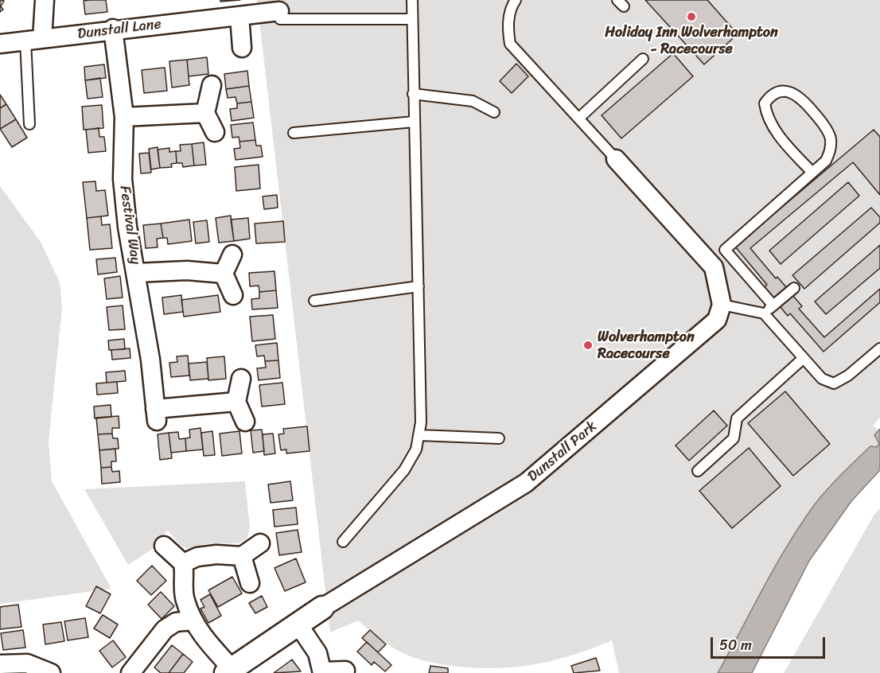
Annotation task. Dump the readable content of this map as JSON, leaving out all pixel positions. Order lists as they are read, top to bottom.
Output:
{
  "streets": {
    "street": ["Dunstall Lane", "Festival Way", "Dunstall Park"]
  },
  "crossings": [
    ["Dunstall Lane", "Festival Way"]
  ],
  "places": ["Holiday Inn Wolverhampton - Racecourse", "Wolverhampton Racecourse"],
  "scale_bar": "50 m"
}
